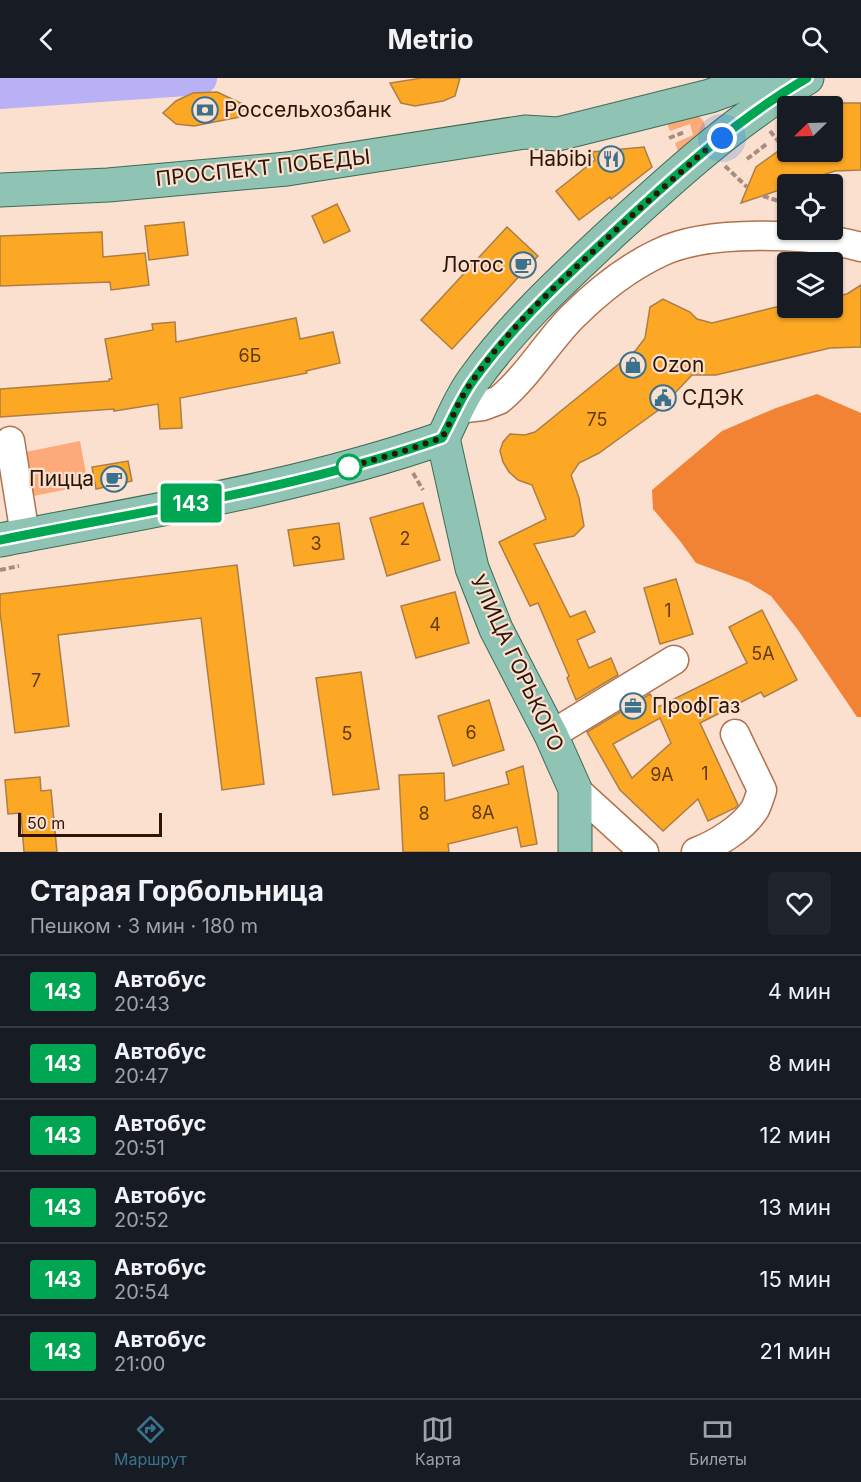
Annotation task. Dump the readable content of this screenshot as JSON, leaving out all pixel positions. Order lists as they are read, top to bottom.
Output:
{
  "streets": {
    "main road": ["ПРОСПЕКТ ПОБЕДЫ", "УЛИЦА ГОРЬКОГО"]
  },
  "places": {
    "bank": ["Россельхозбанк"],
    "restaurant": ["Habibi"],
    "cafe": ["Лотос", "Пицца"],
    "shop": ["Ozon"],
    "public building": ["СДЭК"],
    "office": ["ПрофГаз"]
  },
  "lines": ["bus line 143"],
  "house_numbers": [
    "6Б",
    "75",
    "2",
    "3",
    "1",
    "4",
    "5А",
    "7",
    "6",
    "5",
    "1",
    "9А",
    "8А",
    "8"
  ],
  "scale_bar": "50 m",
  "north": "bottom left",
  "page": {
    "header": "Metrio",
    "on_map": "143",
    "scale": "50 m",
    "heading": ["Старая Горбольница", "Пешком · 3 мин · 180 m"],
    "list": [
      {
        "mark": "143",
        "name": "Автобус",
        "note": "20:43",
        "value": "4 мин"
      },
      {
        "mark": "143",
        "name": "Автобус",
        "note": "20:47",
        "value": "8 мин"
      },
      {
        "mark": "143",
        "name": "Автобус",
        "note": "20:51",
        "value": "12 мин"
      },
      {
        "mark": "143",
        "name": "Автобус",
        "note": "20:52",
        "value": "13 мин"
      },
      {
        "mark": "143",
        "name": "Автобус",
        "note": "20:54",
        "value": "15 мин"
      },
      {
        "mark": "143",
        "name": "Автобус",
        "note": "21:00",
        "value": "21 мин"
      }
    ],
    "tabs": ["Маршрут", "Карта", "Билеты"]
  }
}
